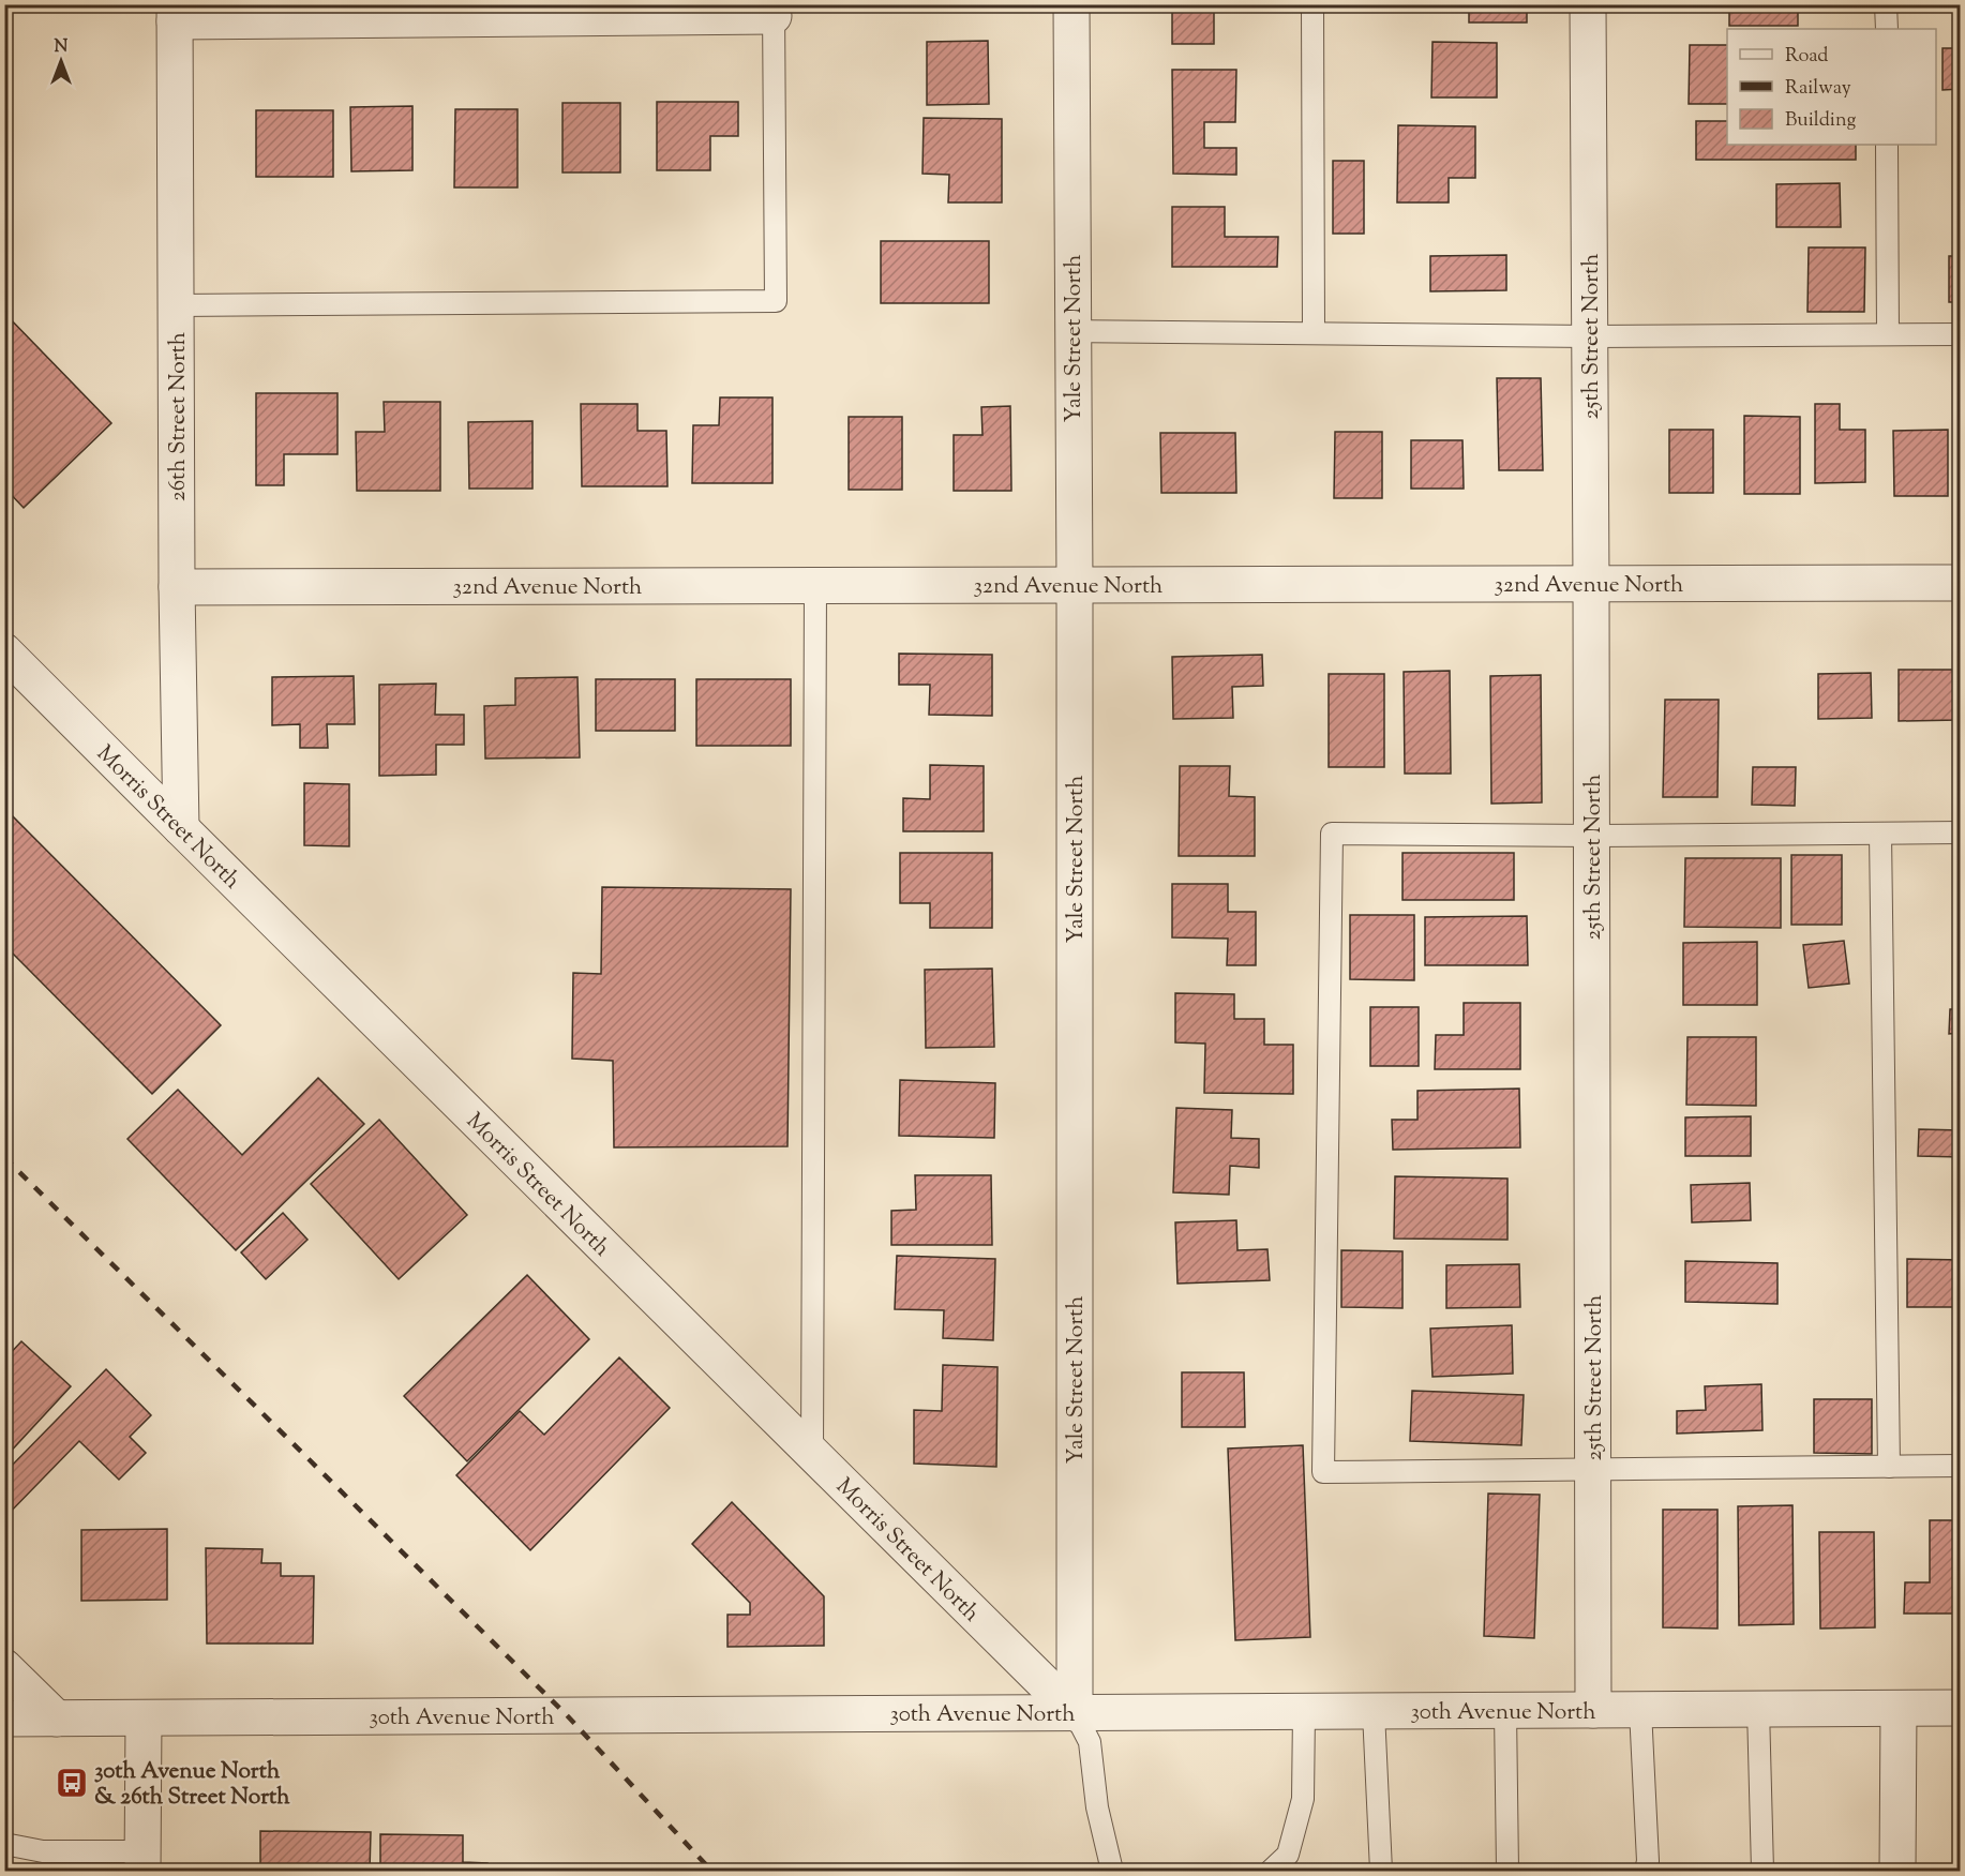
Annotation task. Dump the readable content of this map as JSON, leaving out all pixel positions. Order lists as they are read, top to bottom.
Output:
{
  "streets": {
    "street": [
      "25th Street North",
      "Yale Street North",
      "26th Street North",
      "32nd Avenue North",
      "Morris Street North",
      "30th Avenue North"
    ]
  },
  "crossings": [
    ["25th Street North", "32nd Avenue North"],
    ["25th Street North", "30th Avenue North"],
    ["Yale Street North", "32nd Avenue North"],
    ["Yale Street North", "Morris Street North"],
    ["Yale Street North", "30th Avenue North"],
    ["26th Street North", "32nd Avenue North"],
    ["26th Street North", "Morris Street North"],
    ["Morris Street North", "30th Avenue North"]
  ],
  "places": {
    "bus stop": ["30th Avenue North & 26th Street North"]
  },
  "legend": ["Road", "Railway", "Building"],
  "north": "top"
}
